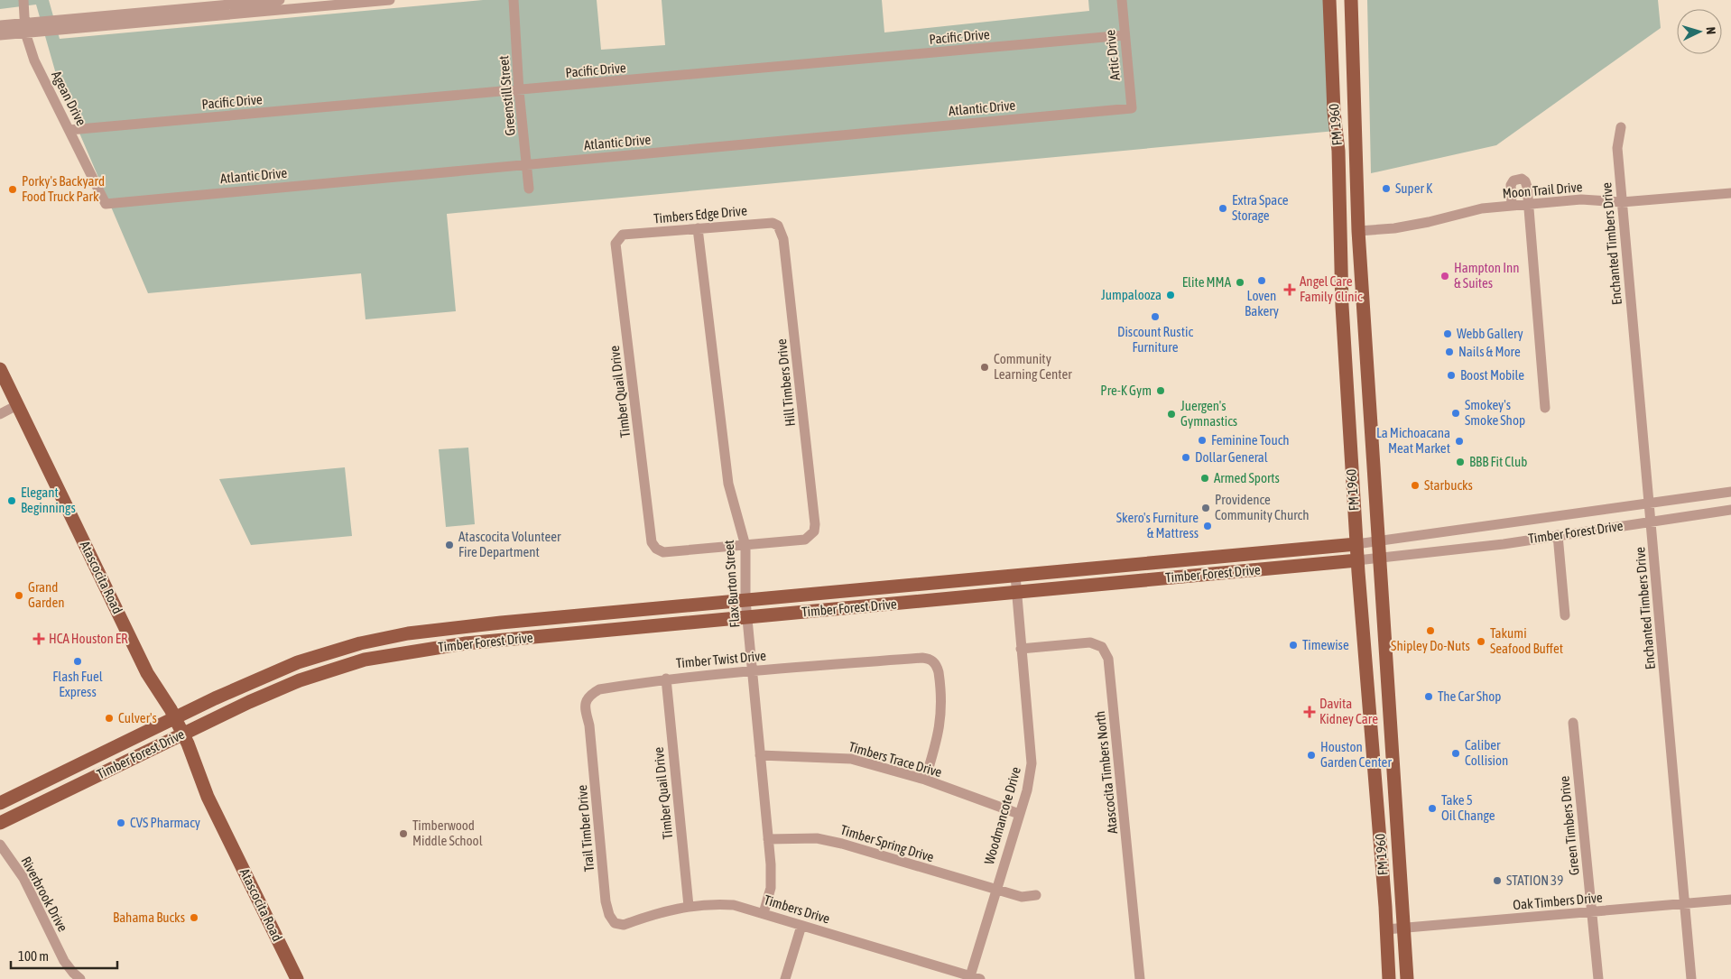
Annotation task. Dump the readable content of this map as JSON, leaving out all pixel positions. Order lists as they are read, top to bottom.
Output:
{
  "streets": {
    "main road": ["FM 1960", "Timber Forest Drive", "Atascocita Road"],
    "street": [
      "Pacific Drive",
      "Artic Drive",
      "Greenstill Street",
      "Agean Drive",
      "Atlantic Drive",
      "Moon Trail Drive",
      "Timbers Edge Drive",
      "Enchanted Timbers Drive",
      "Hill Timbers Drive",
      "Timber Quail Drive",
      "Flax Burton Street",
      "Timber Twist Drive",
      "Timbers Trace Drive",
      "Atascocita Timbers North",
      "Woodmancote Drive",
      "Green Timbers Drive",
      "Trail Timber Drive",
      "Timber Spring Drive",
      "Riverbrook Drive",
      "Oak Timbers Drive",
      "Timbers Drive"
    ]
  },
  "crossings": [
    ["Pacific Drive", "Artic Drive"],
    ["Pacific Drive", "Greenstill Street"],
    ["Pacific Drive", "Agean Drive"],
    ["Artic Drive", "Atlantic Drive"],
    ["Greenstill Street", "Atlantic Drive"],
    ["Agean Drive", "Atlantic Drive"],
    ["FM 1960", "Moon Trail Drive"],
    ["FM 1960", "Timber Forest Drive"],
    ["FM 1960", "Oak Timbers Drive"],
    ["Moon Trail Drive", "Enchanted Timbers Drive"],
    ["Timbers Edge Drive", "Hill Timbers Drive"],
    ["Timbers Edge Drive", "Timber Quail Drive"],
    ["Timbers Edge Drive", "Flax Burton Street"],
    ["Enchanted Timbers Drive", "Timber Forest Drive"],
    ["Enchanted Timbers Drive", "Oak Timbers Drive"],
    ["Hill Timbers Drive", "Timber Quail Drive"],
    ["Hill Timbers Drive", "Flax Burton Street"],
    ["Timber Quail Drive", "Flax Burton Street"],
    ["Timber Quail Drive", "Timber Twist Drive"],
    ["Timber Quail Drive", "Timbers Drive"],
    ["Timber Forest Drive", "Atascocita Road"],
    ["Timber Forest Drive", "Flax Burton Street"],
    ["Timber Forest Drive", "Woodmancote Drive"],
    ["Flax Burton Street", "Timber Twist Drive"],
    ["Flax Burton Street", "Timbers Trace Drive"],
    ["Flax Burton Street", "Timber Spring Drive"],
    ["Flax Burton Street", "Timbers Drive"],
    ["Timber Twist Drive", "Timbers Trace Drive"],
    ["Timber Twist Drive", "Trail Timber Drive"],
    ["Timbers Trace Drive", "Woodmancote Drive"],
    ["Atascocita Timbers North", "Woodmancote Drive"],
    ["Woodmancote Drive", "Timber Spring Drive"],
    ["Woodmancote Drive", "Timbers Drive"],
    ["Green Timbers Drive", "Oak Timbers Drive"],
    ["Trail Timber Drive", "Timbers Drive"]
  ],
  "places": {
    "other": [
      "Super K",
      "Porky's Backyard Food Truck Park",
      "Extra Space Storage",
      "Hampton Inn & Suites",
      "Loven Bakery",
      "Elite MMA",
      "Jumpalooza",
      "Discount Rustic Furniture",
      "Webb Gallery",
      "Nails & More",
      "Community Learning Center",
      "Boost Mobile",
      "Pre-K Gym",
      "Smokey's Smoke Shop",
      "Juergen's Gymnastics",
      "Feminine Touch",
      "La Michoacana Meat Market",
      "Dollar General",
      "BBB Fit Club",
      "Armed Sports",
      "Starbucks",
      "Elegant Beginnings",
      "Providence Community Church",
      "Skero's Furniture & Mattress",
      "Atascocita Volunteer Fire Department",
      "Grand Garden",
      "Shipley Do-Nuts",
      "Takumi Seafood Buffet",
      "Timewise",
      "Flash Fuel Express",
      "The Car Shop",
      "Culver's",
      "Caliber Collision",
      "Houston Garden Center",
      "Take 5 Oil Change",
      "CVS Pharmacy",
      "Timberwood Middle School",
      "STATION 39",
      "Bahama Bucks"
    ],
    "health": ["Angel Care Family Clinic", "HCA Houston ER", "Davita Kidney Care"]
  },
  "scale_bar": "100 m",
  "north": "right"
}
